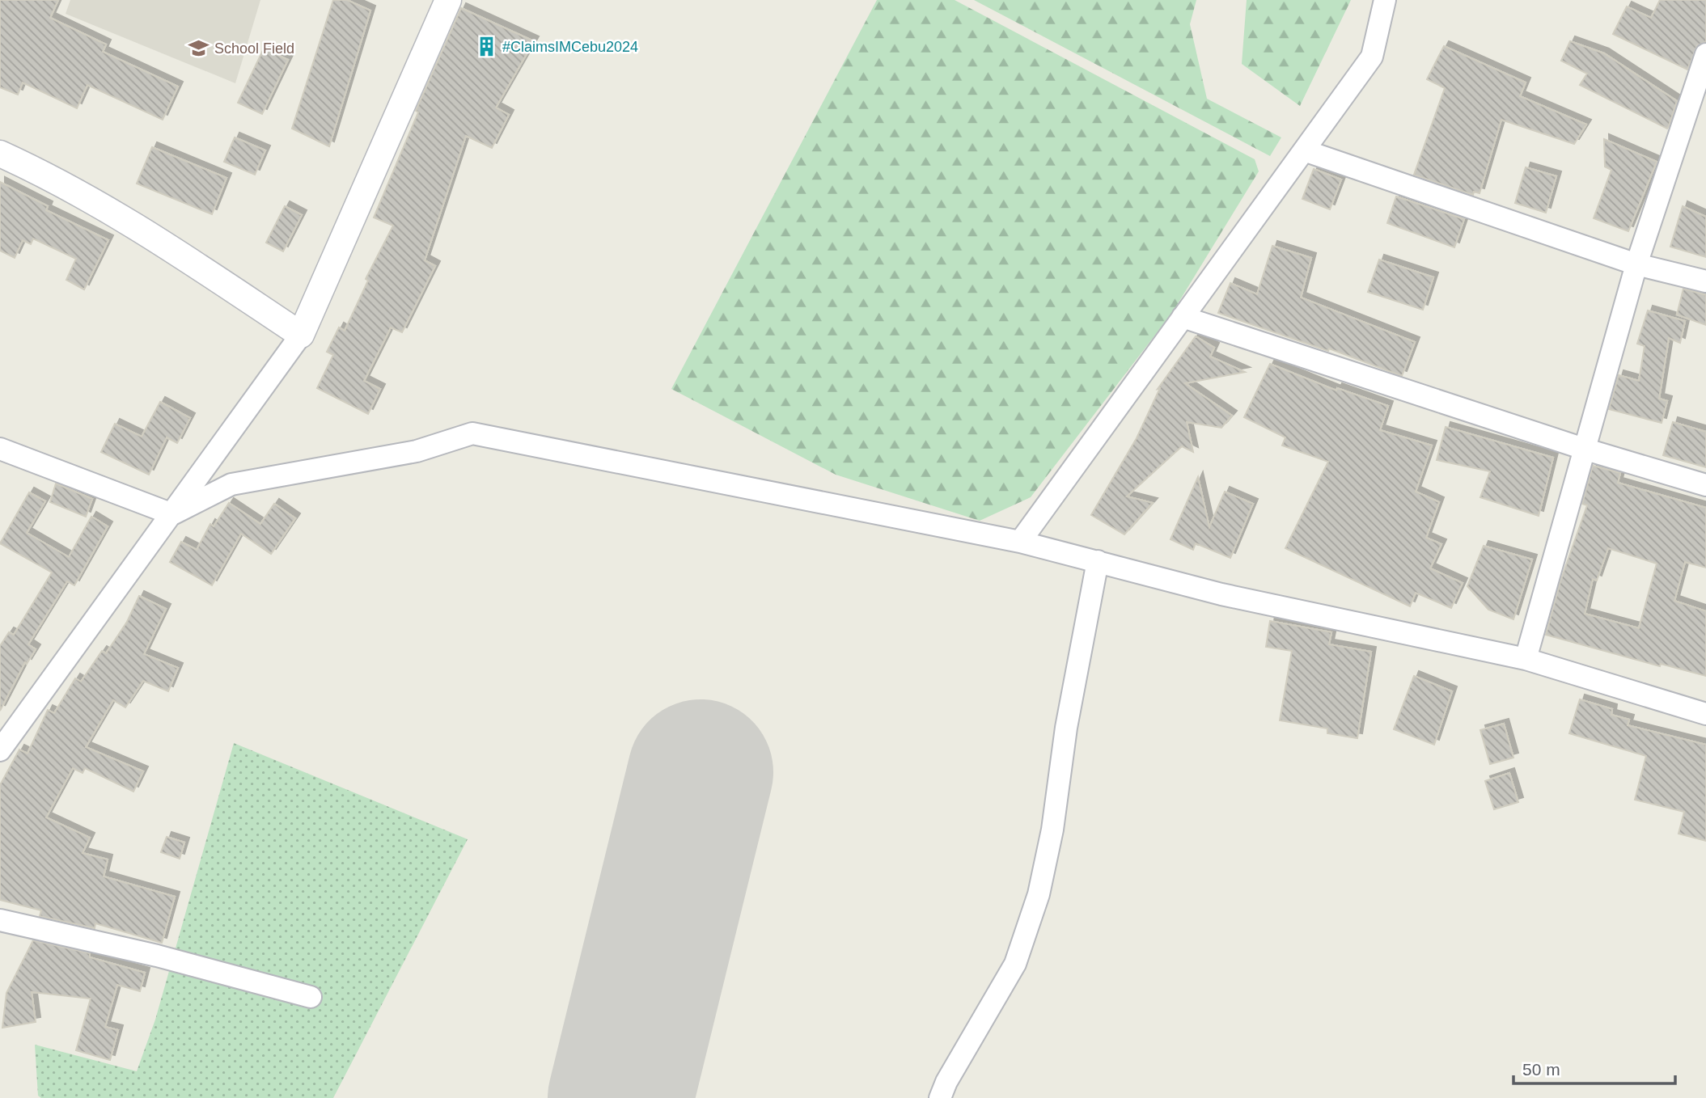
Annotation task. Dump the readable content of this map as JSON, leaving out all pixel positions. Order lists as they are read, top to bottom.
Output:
{
  "places": {
    "building": ["#ClaimsIMCebu2024"],
    "school or university": ["School Field"]
  },
  "scale_bar": "50 m"
}
